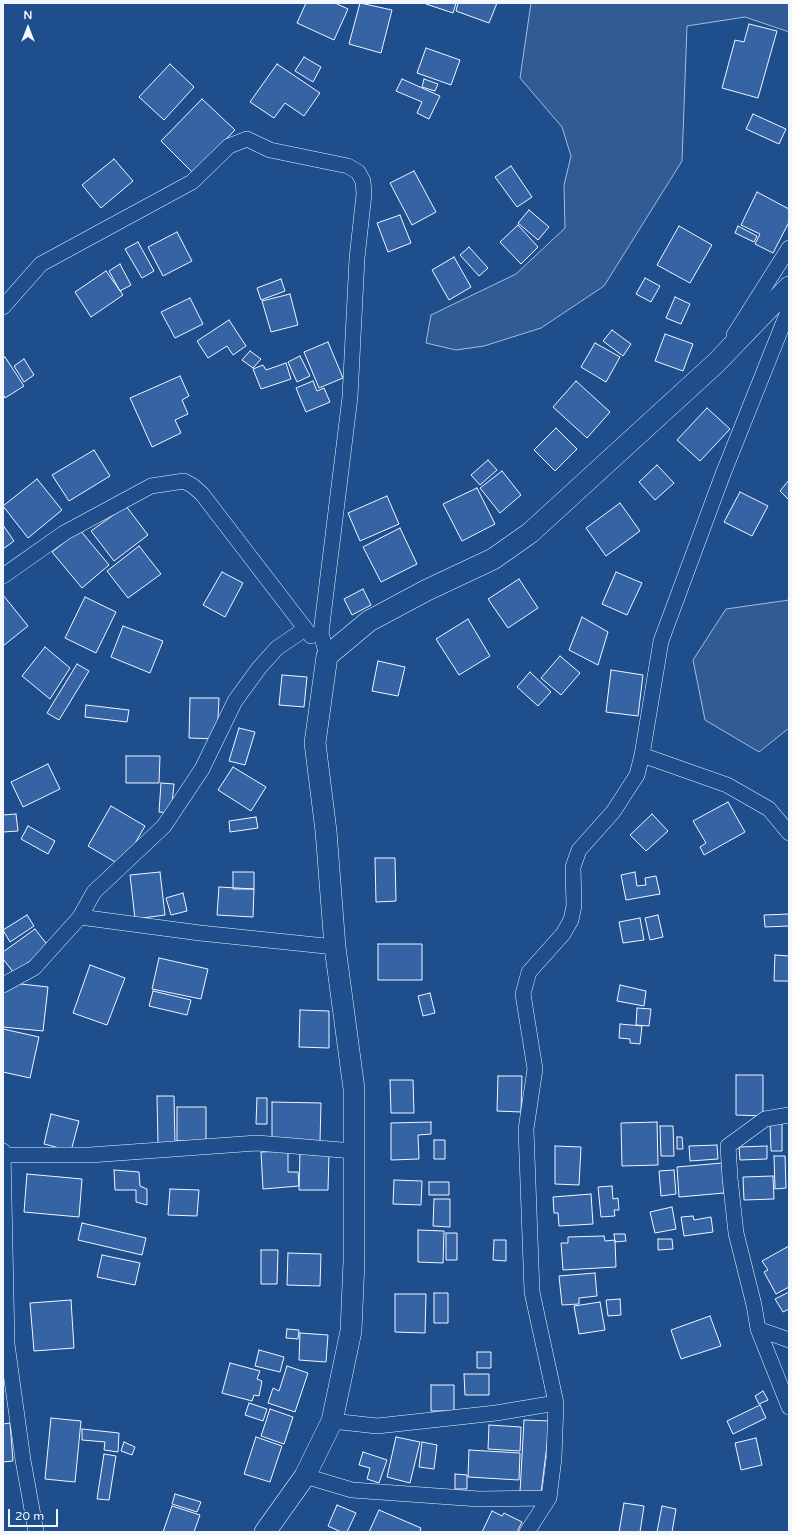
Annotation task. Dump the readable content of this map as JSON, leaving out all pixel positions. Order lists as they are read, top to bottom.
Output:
{
  "scale_bar": "20 m",
  "north": "top"
}
